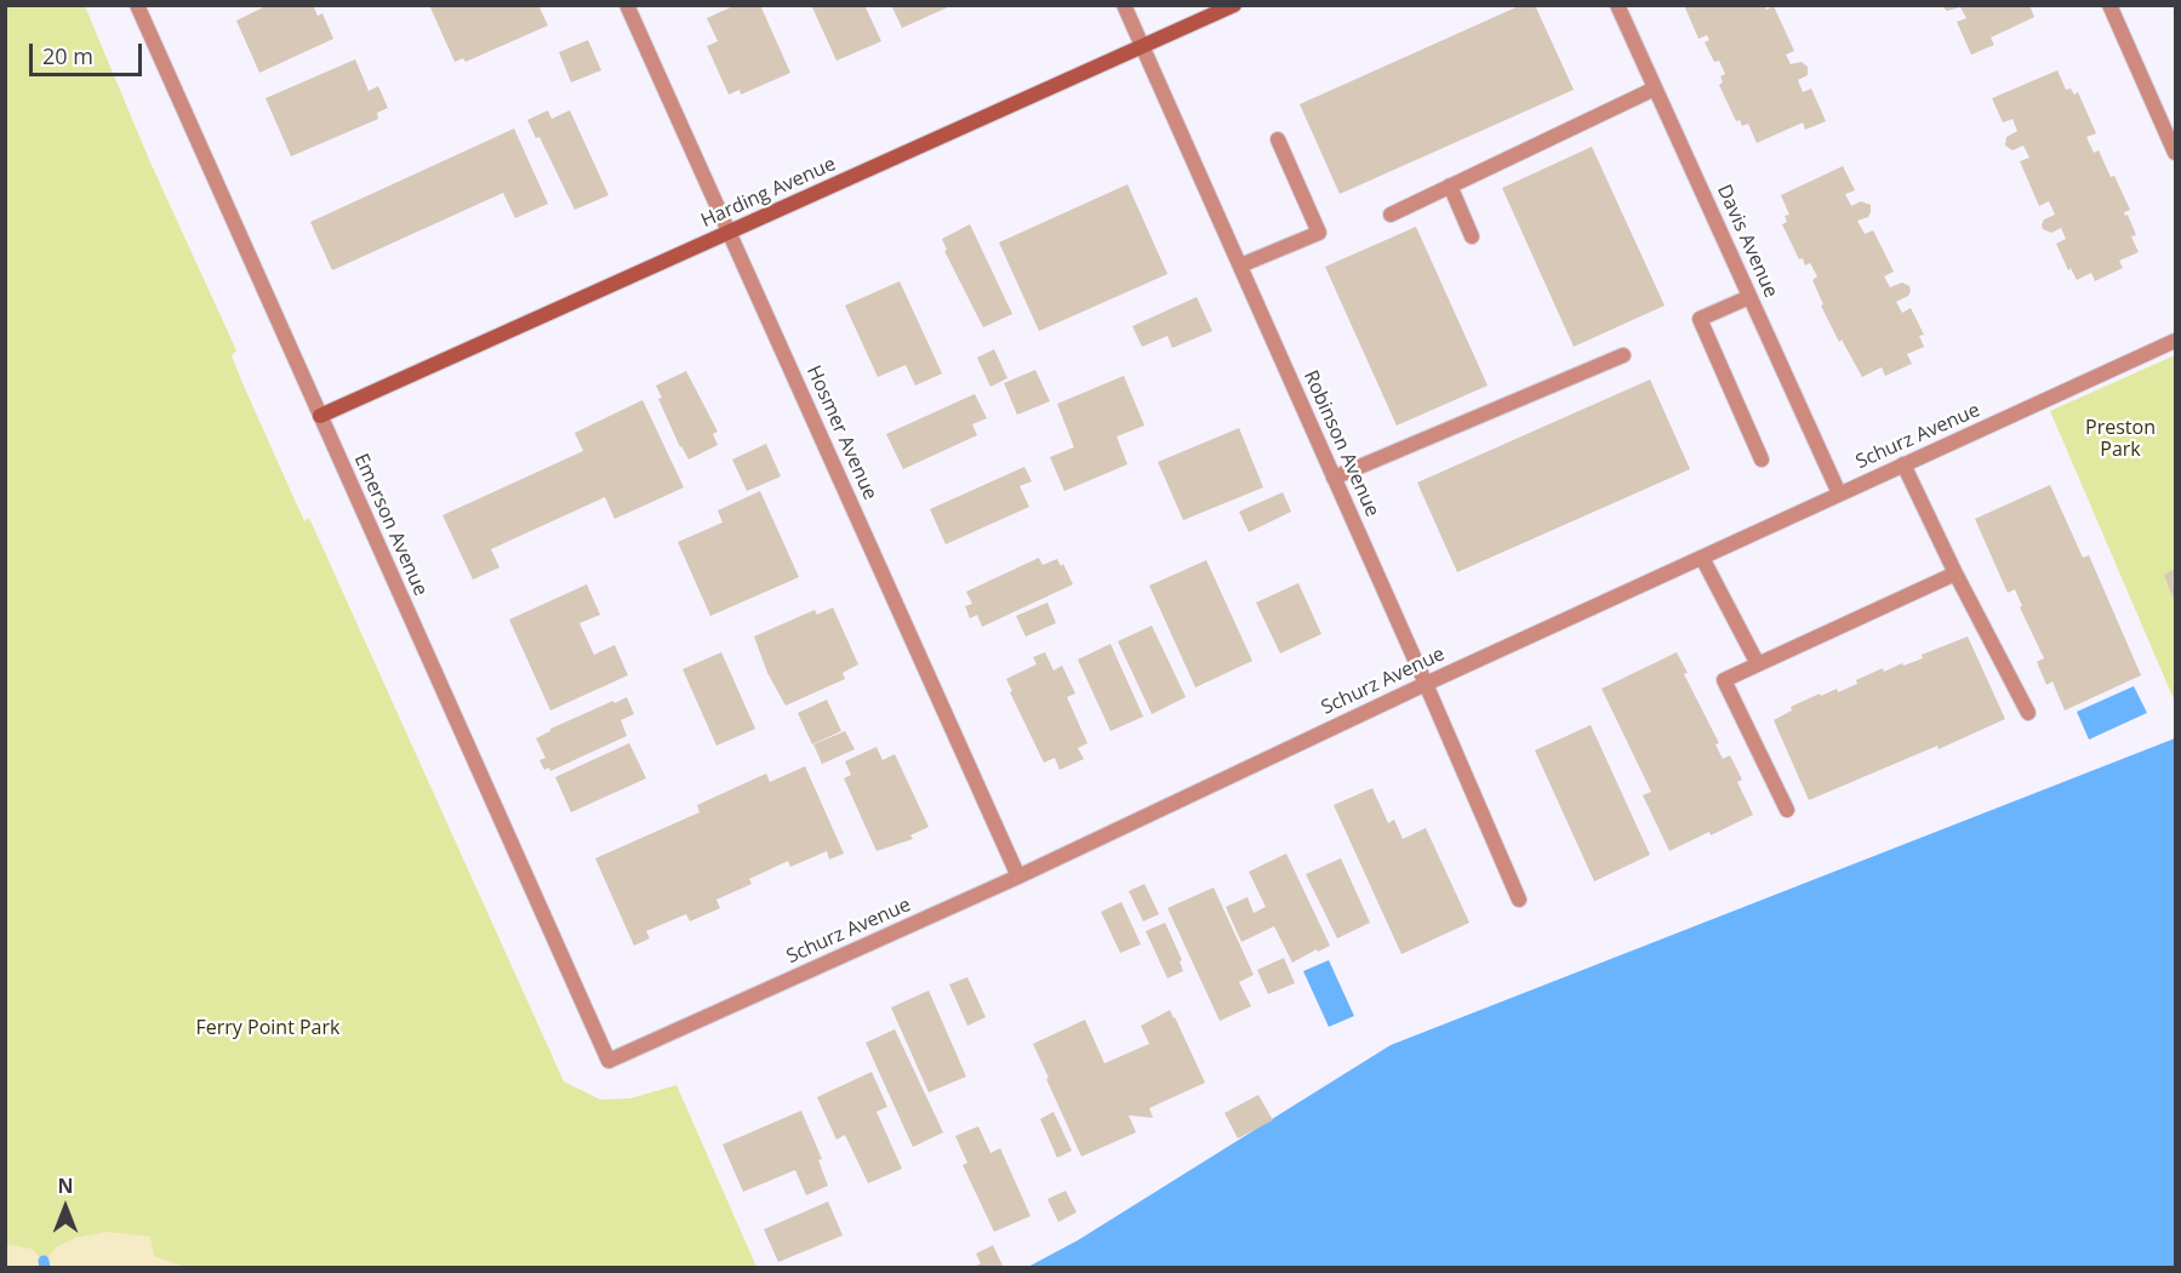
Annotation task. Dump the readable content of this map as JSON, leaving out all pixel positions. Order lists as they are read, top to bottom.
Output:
{
  "streets": {
    "street": [
      "Harding Avenue",
      "Davis Avenue",
      "Hosmer Avenue",
      "Schurz Avenue",
      "Robinson Avenue",
      "Emerson Avenue"
    ]
  },
  "crossings": [
    ["Harding Avenue", "Hosmer Avenue"],
    ["Harding Avenue", "Robinson Avenue"],
    ["Harding Avenue", "Emerson Avenue"],
    ["Davis Avenue", "Schurz Avenue"],
    ["Hosmer Avenue", "Schurz Avenue"],
    ["Schurz Avenue", "Robinson Avenue"],
    ["Schurz Avenue", "Emerson Avenue"]
  ],
  "parks": ["Preston Park", "Ferry Point Park"],
  "scale_bar": "20 m",
  "north": "top"
}
